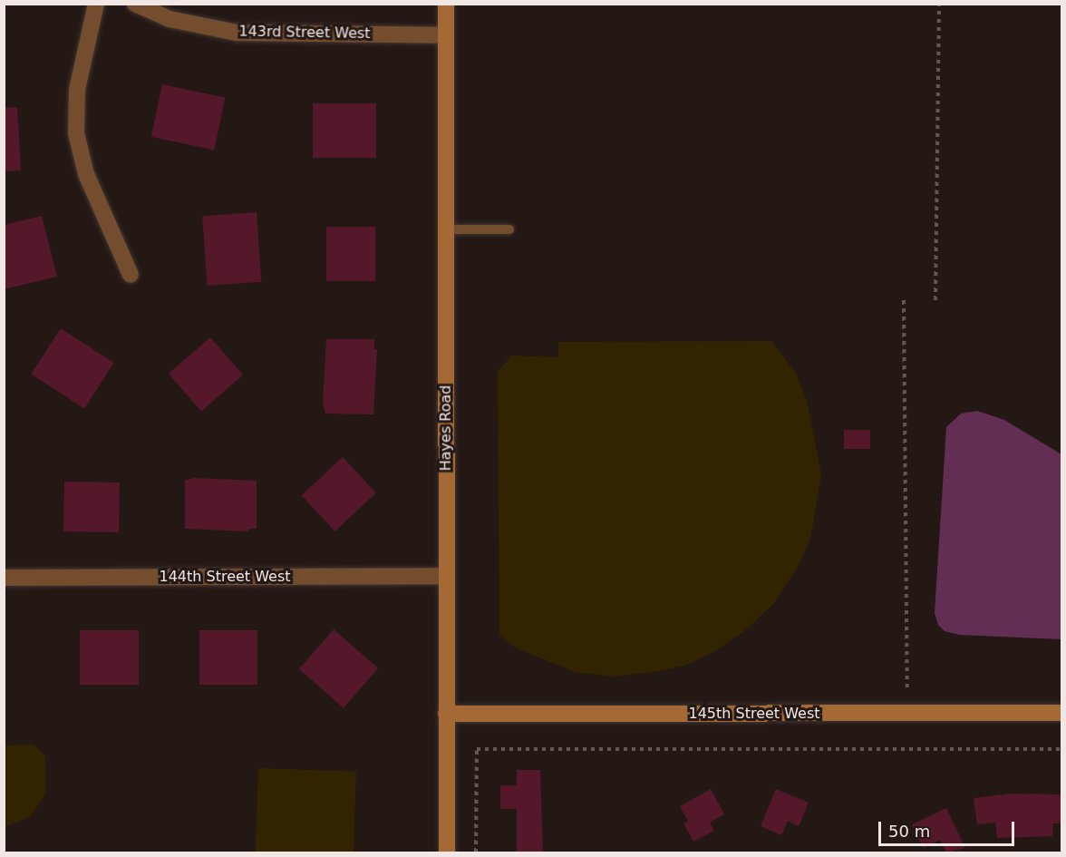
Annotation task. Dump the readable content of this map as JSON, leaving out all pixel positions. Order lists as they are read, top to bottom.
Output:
{
  "streets": {
    "street": [
      "143rd Street West",
      "Hayes Road",
      "144th Street West",
      "145th Street West"
    ]
  },
  "crossings": [
    ["143rd Street West", "Hayes Road"],
    ["Hayes Road", "144th Street West"],
    ["Hayes Road", "145th Street West"]
  ],
  "scale_bar": "50 m"
}
